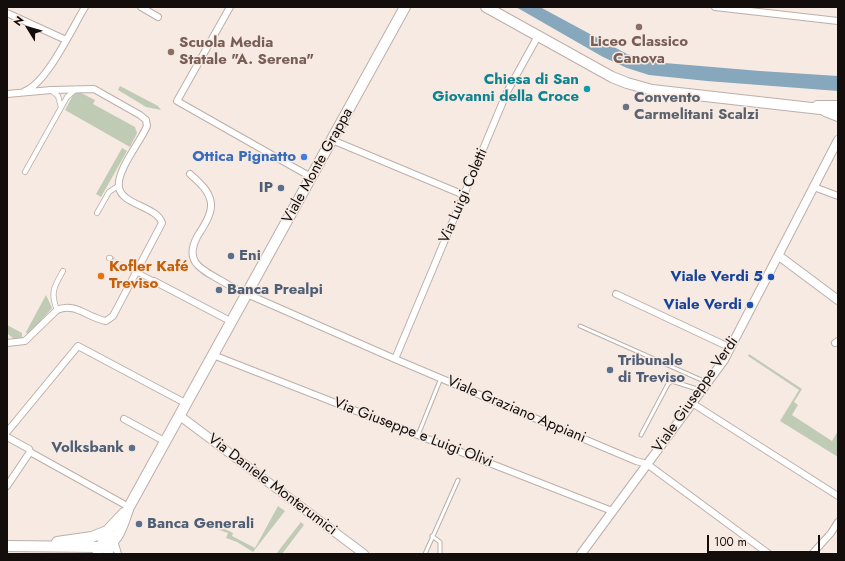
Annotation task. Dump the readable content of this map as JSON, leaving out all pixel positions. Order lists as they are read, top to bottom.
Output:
{
  "streets": {
    "main road": ["Viale Monte Grappa"],
    "street": [
      "Via Luigi Coletti",
      "Viale Giuseppe Verdi",
      "Viale Graziano Appiani",
      "Via Giuseppe e Luigi Olivi",
      "Via Daniele Monterumici"
    ]
  },
  "crossings": [
    ["Viale Monte Grappa", "Viale Graziano Appiani"],
    ["Viale Monte Grappa", "Via Giuseppe e Luigi Olivi"],
    ["Viale Monte Grappa", "Via Daniele Monterumici"],
    ["Via Luigi Coletti", "Viale Graziano Appiani"],
    ["Viale Giuseppe Verdi", "Viale Graziano Appiani"],
    ["Viale Giuseppe Verdi", "Via Giuseppe e Luigi Olivi"]
  ],
  "places": [
    "Liceo Classico Canova",
    "Scuola Media Statale \"A. Serena\"",
    "Chiesa di San Giovanni della Croce",
    "Convento Carmelitani Scalzi",
    "Ottica Pignatto",
    "IP",
    "Eni",
    "Kofler Kafé Treviso",
    "Viale Verdi 5",
    "Banca Prealpi",
    "Viale Verdi",
    "Tribunale di Treviso",
    "Volksbank",
    "Banca Generali"
  ],
  "scale_bar": "100 m",
  "north": "top left"
}
